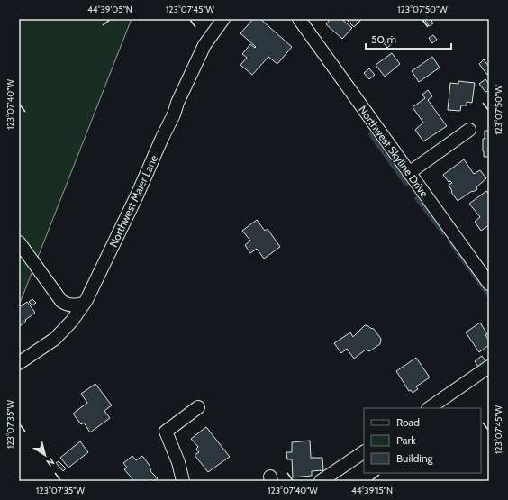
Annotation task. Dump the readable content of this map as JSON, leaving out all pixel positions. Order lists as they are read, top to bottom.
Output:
{
  "streets": {
    "street": ["Northwest Skyline Drive", "Northwest Maier Lane"]
  },
  "legend": ["Road", "Park", "Building"],
  "scale_bar": "50 m",
  "north": "bottom right",
  "coordinates": [
    "44°39'05\"N",
    "123°07'45\"W",
    "123°07'50\"W",
    "123°07'40\"W",
    "123°07'35\"W",
    "44°39'15\"N"
  ]
}
